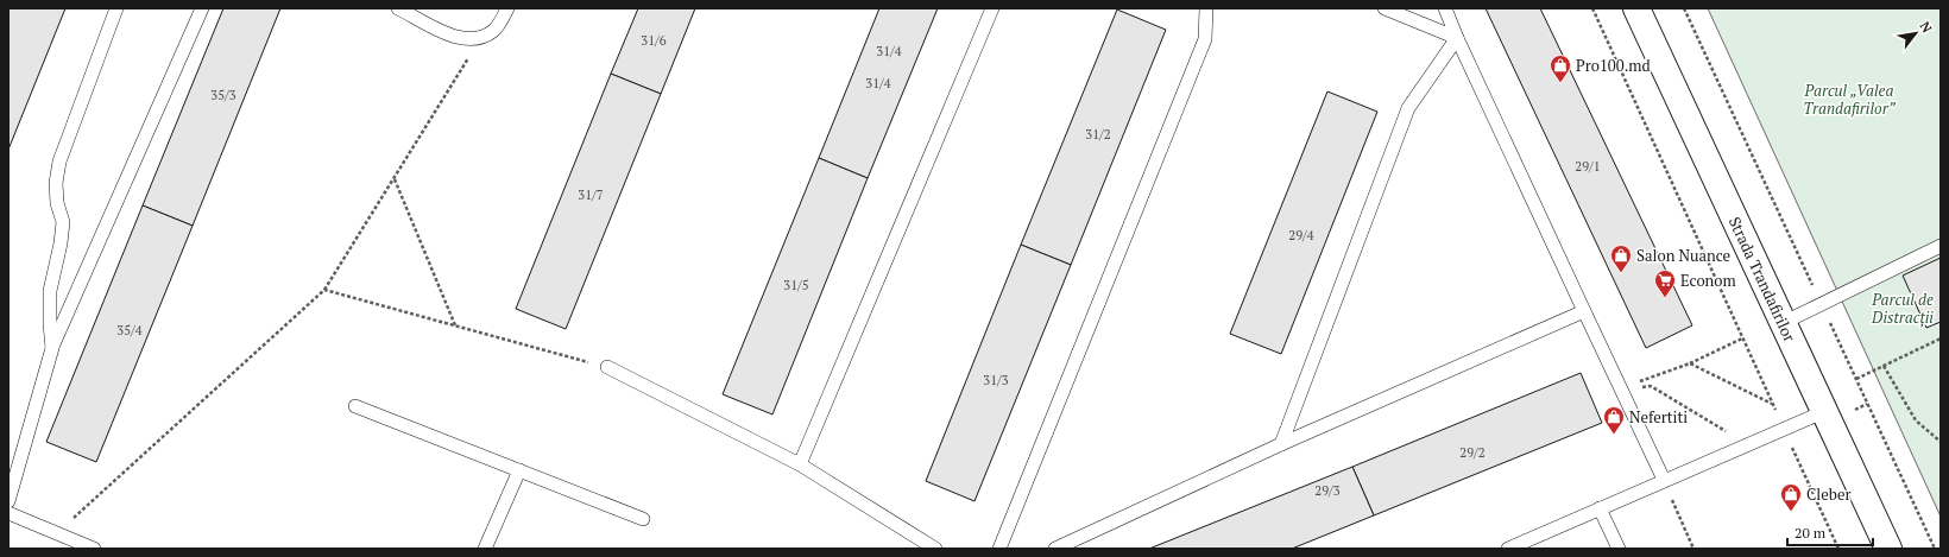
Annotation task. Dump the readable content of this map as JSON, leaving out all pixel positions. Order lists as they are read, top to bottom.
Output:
{
  "streets": {
    "main road": ["Strada Trandafirilor"]
  },
  "parks": ["Parcul „Valea Trandafirilor”", "Parcul de Distracții"],
  "places": {
    "shop": [
      "Pro100.md",
      "Salon Nuance",
      "Nefertiti",
      "Cleber"
    ],
    "supermarket": ["Econom"]
  },
  "house_numbers": [
    "31/6",
    "31/4",
    "31/4",
    "35/3",
    "31/2",
    "29/1",
    "31/7",
    "29/4",
    "31/5",
    "35/4",
    "31/3",
    "29/2",
    "29/3"
  ],
  "scale_bar": "20 m",
  "north": "top right"
}
